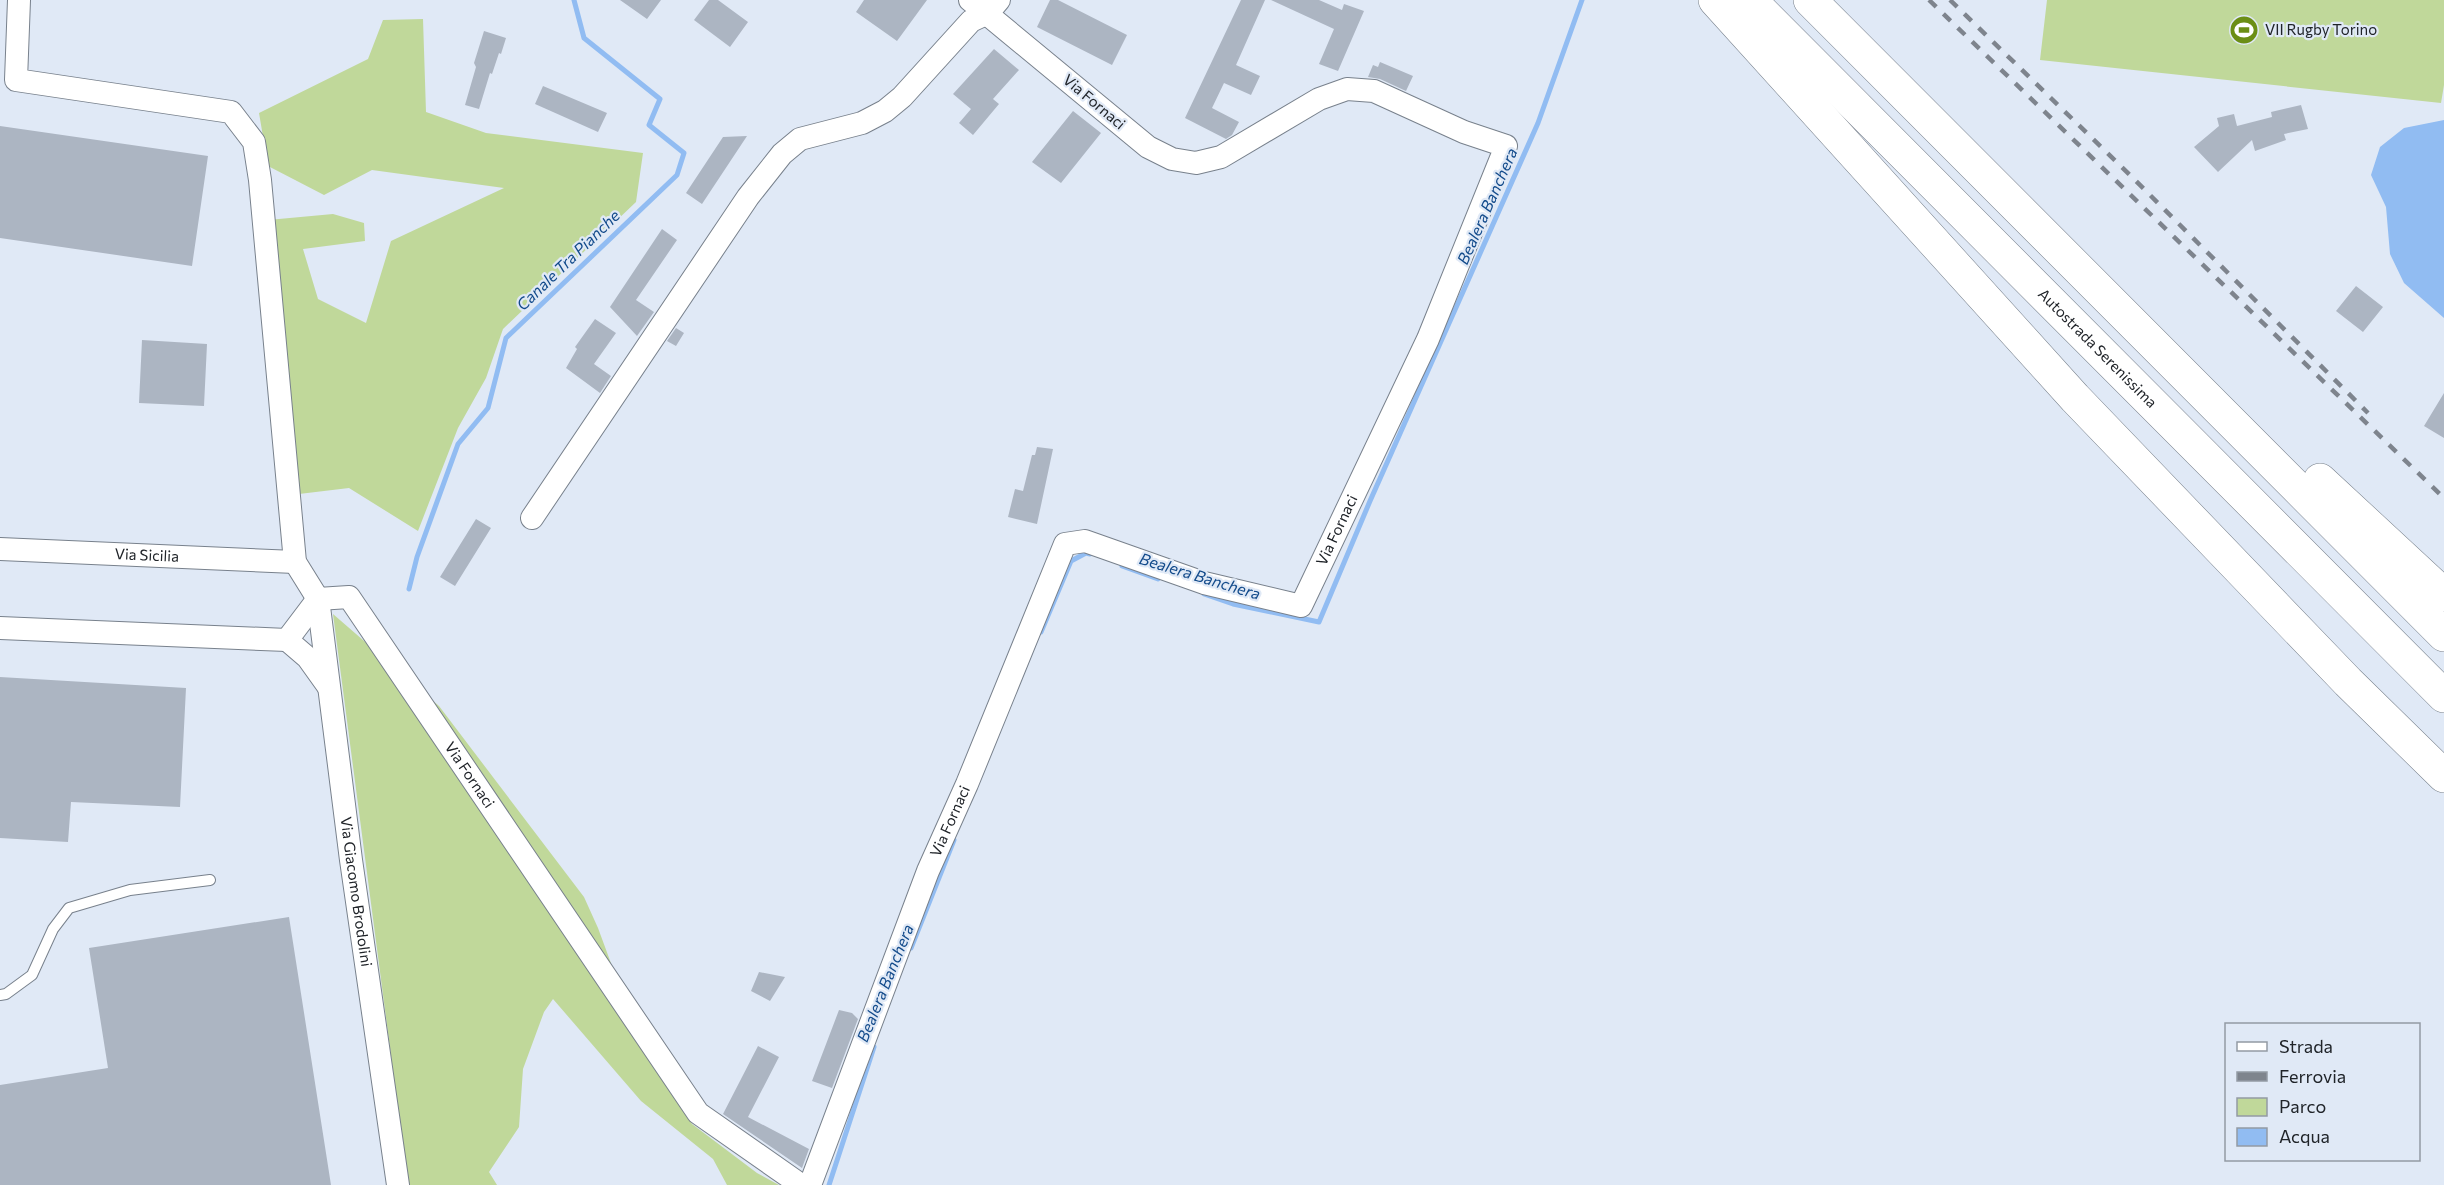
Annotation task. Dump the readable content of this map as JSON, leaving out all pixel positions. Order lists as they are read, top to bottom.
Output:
{
  "streets": {
    "highway": ["Autostrada Serenissima"],
    "street": ["Via Fornaci", "Via Sicilia", "Via Giacomo Brodolini"]
  },
  "crossings": [
    ["Via Fornaci", "Via Giacomo Brodolini"]
  ],
  "water": ["Bealera Banchera", "Canale Tra Pianche"],
  "places": {
    "sports": ["VII Rugby Torino"]
  },
  "legend": [
    "Strada",
    "Ferrovia",
    "Parco",
    "Acqua"
  ]
}
